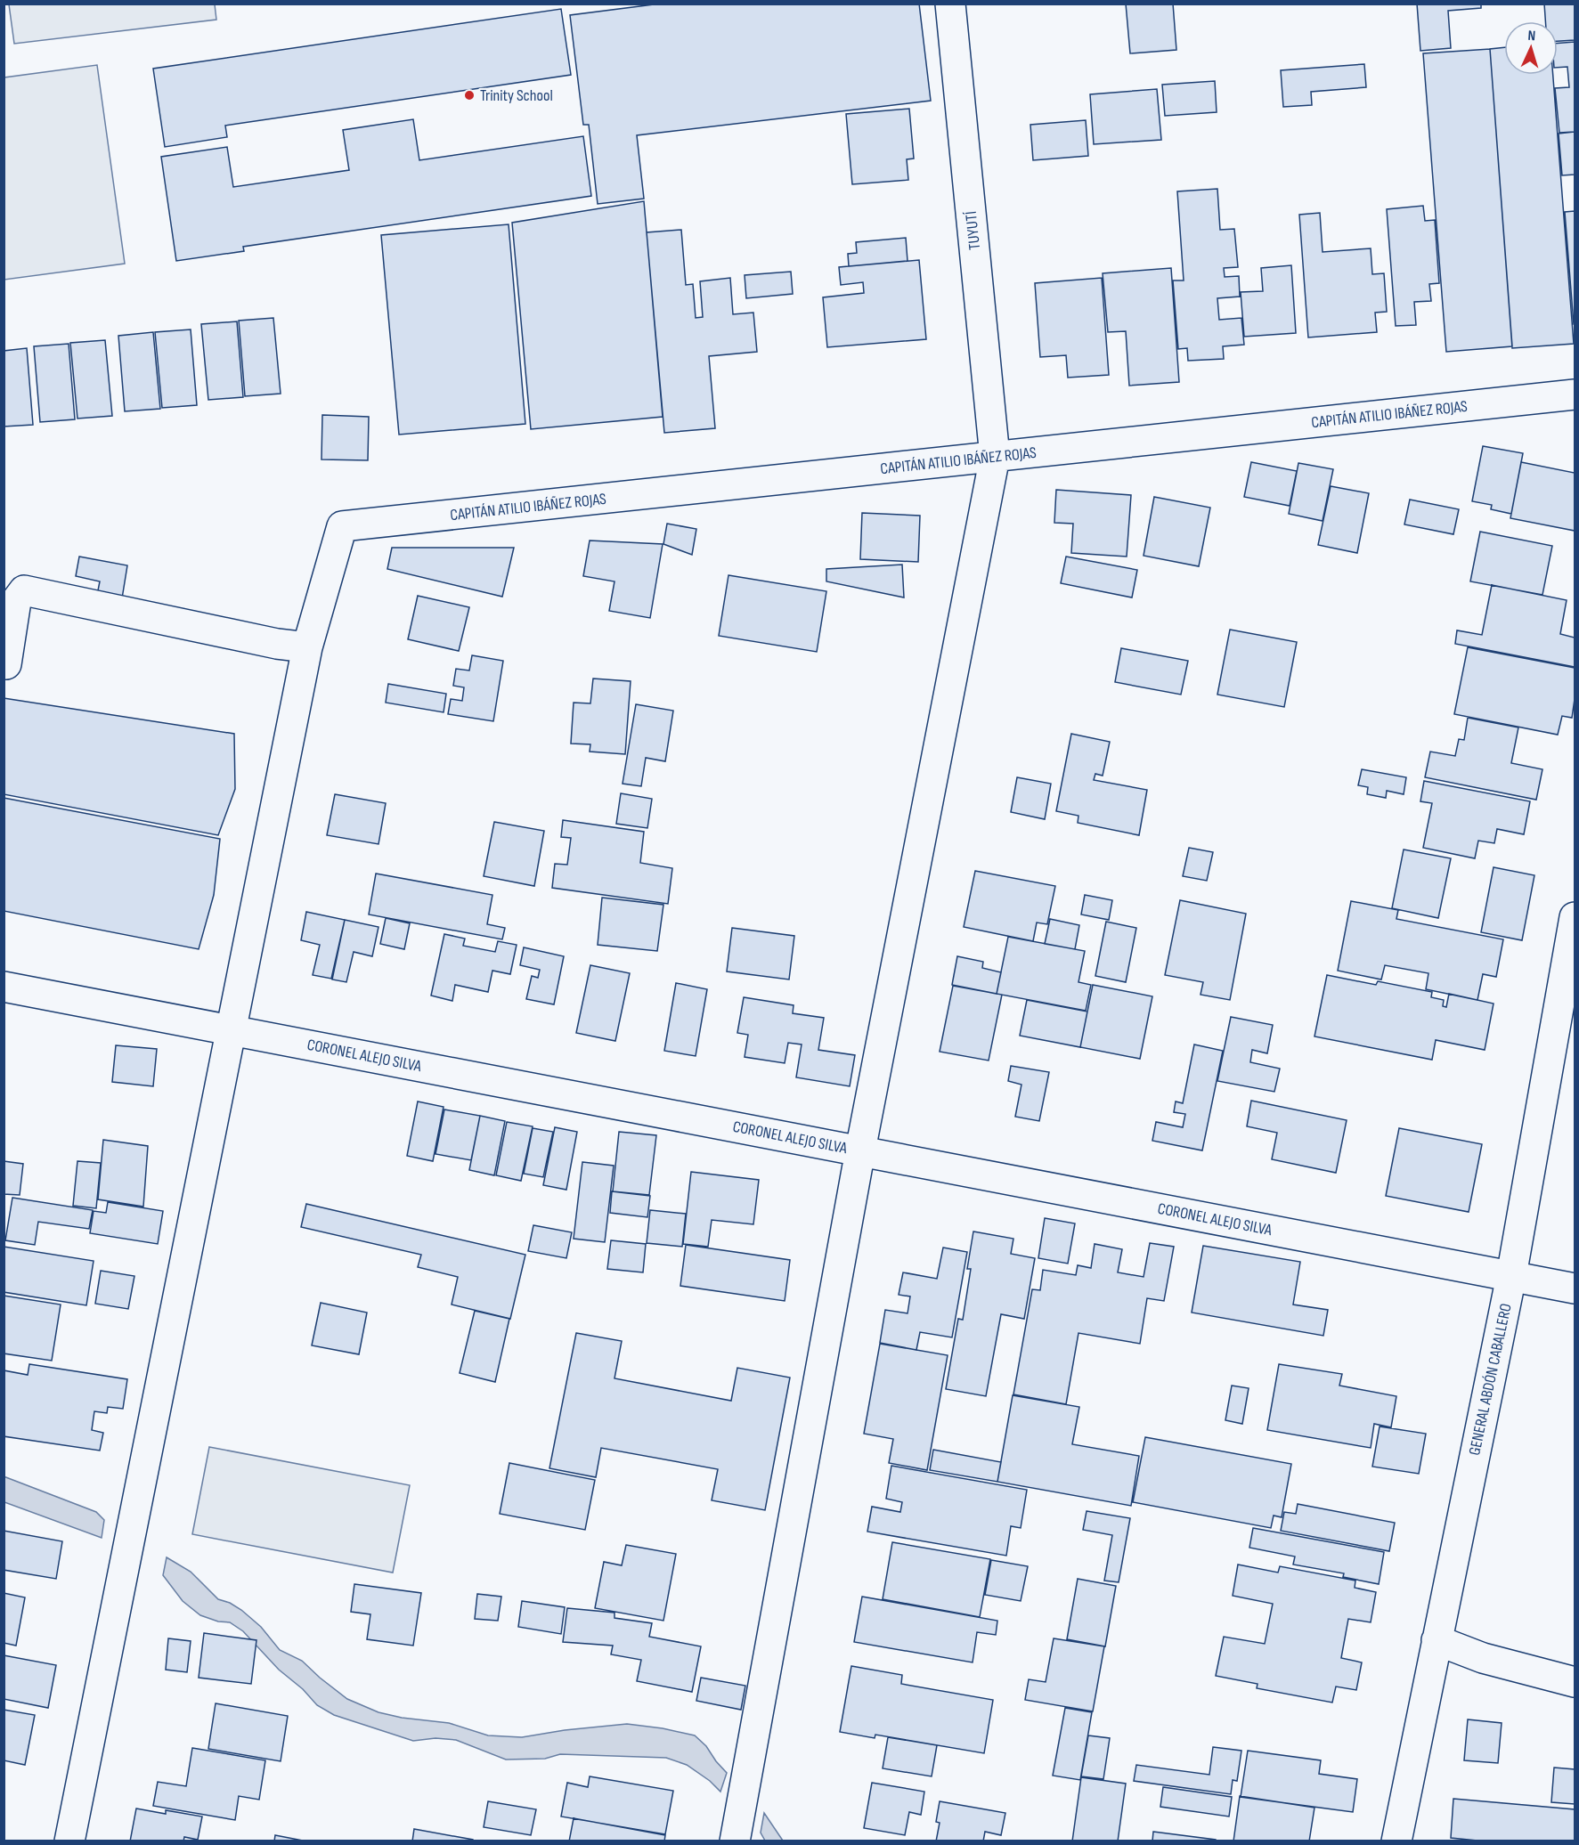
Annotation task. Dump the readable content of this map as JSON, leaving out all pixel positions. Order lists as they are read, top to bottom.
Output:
{
  "streets": {
    "street": [
      "TUYUTÍ",
      "CAPITÁN ATILIO IBÁÑEZ ROJAS",
      "CORONEL ALEJO SILVA",
      "GENERAL ABDÓN CABALLERO"
    ]
  },
  "crossings": [
    ["TUYUTÍ", "CAPITÁN ATILIO IBÁÑEZ ROJAS"],
    ["TUYUTÍ", "CORONEL ALEJO SILVA"],
    ["CORONEL ALEJO SILVA", "GENERAL ABDÓN CABALLERO"]
  ],
  "places": ["Trinity School"],
  "north": "top"
}
